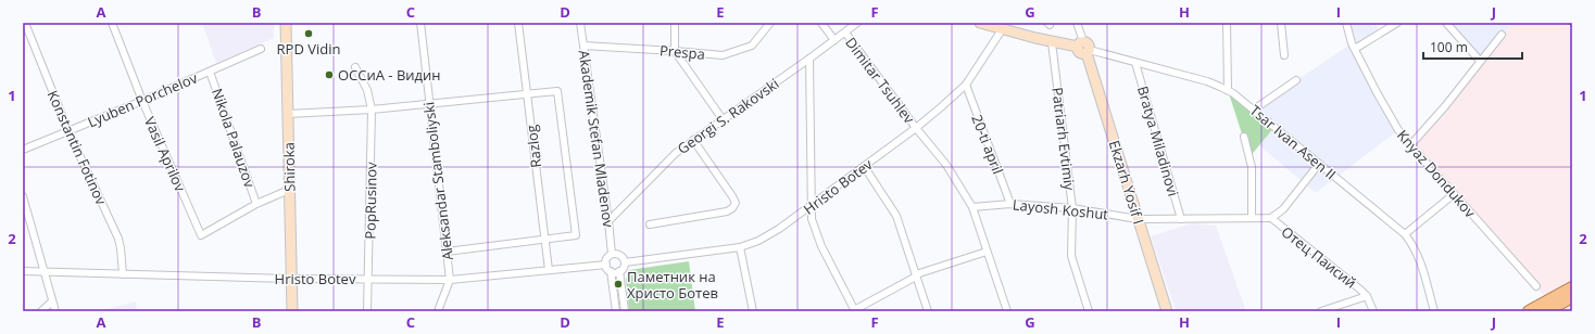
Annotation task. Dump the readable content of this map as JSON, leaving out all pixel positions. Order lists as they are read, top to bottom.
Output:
{
  "streets": {
    "street": [
      "Prespa",
      "Dimitar Tsuhlev",
      "Lyuben Porchelov",
      "Georgi S. Rakovski",
      "Nikola Palauzov",
      "Akademik Stefan Mladenov",
      "Patriarh Evtimiy",
      "Bratya Miladinovi",
      "Tsar Ivan Asen II",
      "20-ti april",
      "Razlog",
      "Konstantin Fotinov",
      "Vasil Aprilov",
      "Shiroka",
      "Knyaz Dondukov",
      "Aleksandar Stamboliyski",
      "Ekzarh Yosif I",
      "Hristo Botev",
      "PopRusinov",
      "Layosh Koshut",
      "Отец Паисий"
    ]
  },
  "crossings": [
    ["Prespa", "Akademik Stefan Mladenov"],
    ["Dimitar Tsuhlev", "Georgi S. Rakovski"],
    ["Dimitar Tsuhlev", "Hristo Botev"],
    ["Dimitar Tsuhlev", "Layosh Koshut"],
    ["Lyuben Porchelov", "Nikola Palauzov"],
    ["Lyuben Porchelov", "Konstantin Fotinov"],
    ["Lyuben Porchelov", "Vasil Aprilov"],
    ["Georgi S. Rakovski", "Akademik Stefan Mladenov"],
    ["Nikola Palauzov", "Vasil Aprilov"],
    ["Akademik Stefan Mladenov", "Hristo Botev"],
    ["Patriarh Evtimiy", "Layosh Koshut"],
    ["Bratya Miladinovi", "Tsar Ivan Asen II"],
    ["Bratya Miladinovi", "Layosh Koshut"],
    ["Tsar Ivan Asen II", "Ekzarh Yosif I"],
    ["20-ti april", "Hristo Botev"],
    ["20-ti april", "Layosh Koshut"],
    ["Razlog", "Hristo Botev"],
    ["Konstantin Fotinov", "Hristo Botev"],
    ["Shiroka", "Hristo Botev"],
    ["Aleksandar Stamboliyski", "Hristo Botev"],
    ["Ekzarh Yosif I", "Layosh Koshut"],
    ["Hristo Botev", "PopRusinov"],
    ["Layosh Koshut", "Отец Паисий"]
  ],
  "places": ["RPD Vidin", "ОССиА - Видин", "Паметник на Христо Ботев"],
  "scale_bar": "100 m",
  "grid": {
    "columns": [
      "A",
      "B",
      "C",
      "D",
      "E",
      "F",
      "G",
      "H",
      "I",
      "J"
    ],
    "rows": ["1", "2"]
  }
}
